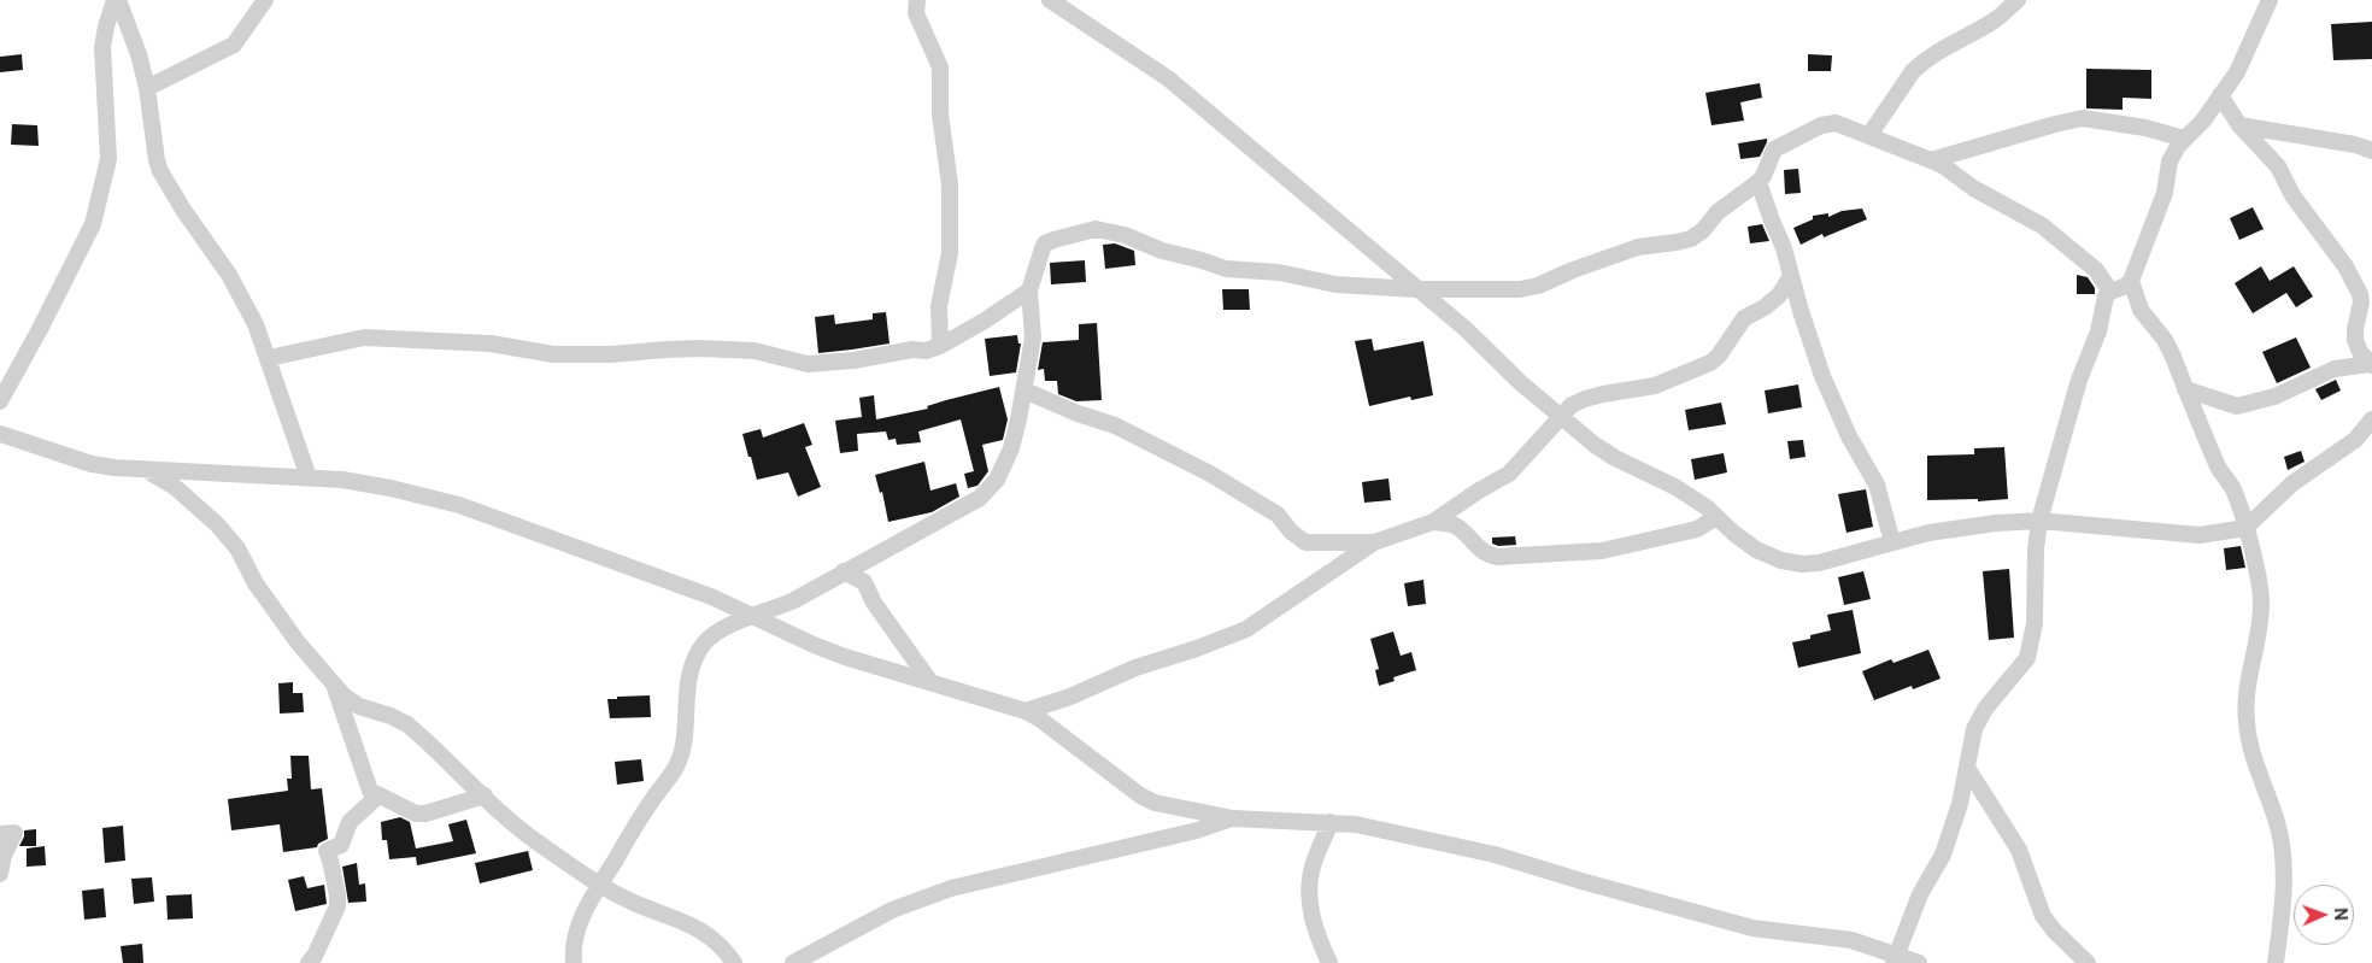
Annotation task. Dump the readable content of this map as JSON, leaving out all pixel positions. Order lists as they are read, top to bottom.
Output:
{
  "north": "right"
}
